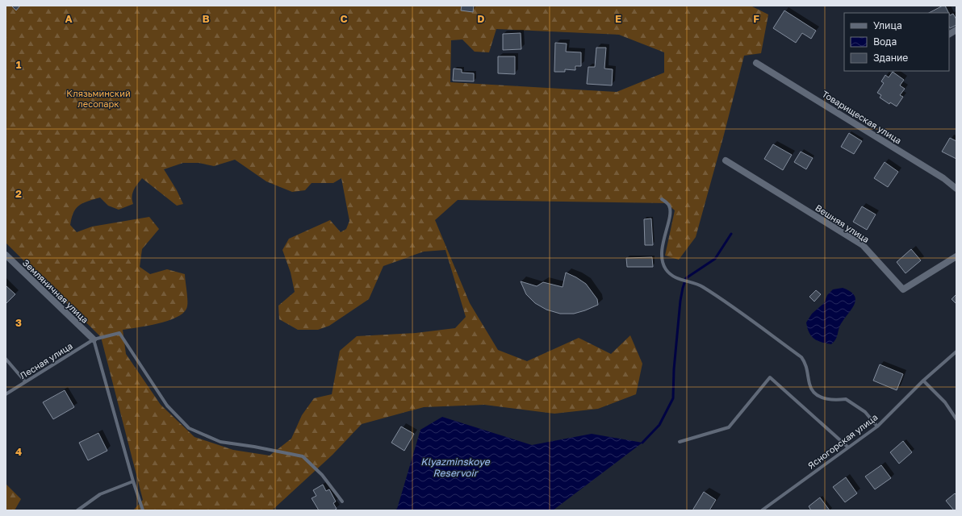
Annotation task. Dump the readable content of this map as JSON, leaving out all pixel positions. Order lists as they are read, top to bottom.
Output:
{
  "streets": {
    "street": ["Товарищеская улица", "Вешняя улица", "Земляничная улица"],
    "lane": ["Лесная улица", "Ясногорская улица"]
  },
  "crossings": [
    ["Земляничная улица", "Лесная улица"]
  ],
  "water": ["Klyazminskoye Reservoir"],
  "parks": ["Клязьминский лесопарк"],
  "legend": ["Улица", "Вода", "Здание"],
  "grid": {
    "columns": [
      "A",
      "B",
      "C",
      "D",
      "E",
      "F"
    ],
    "rows": [
      "1",
      "2",
      "3",
      "4"
    ]
  }
}
